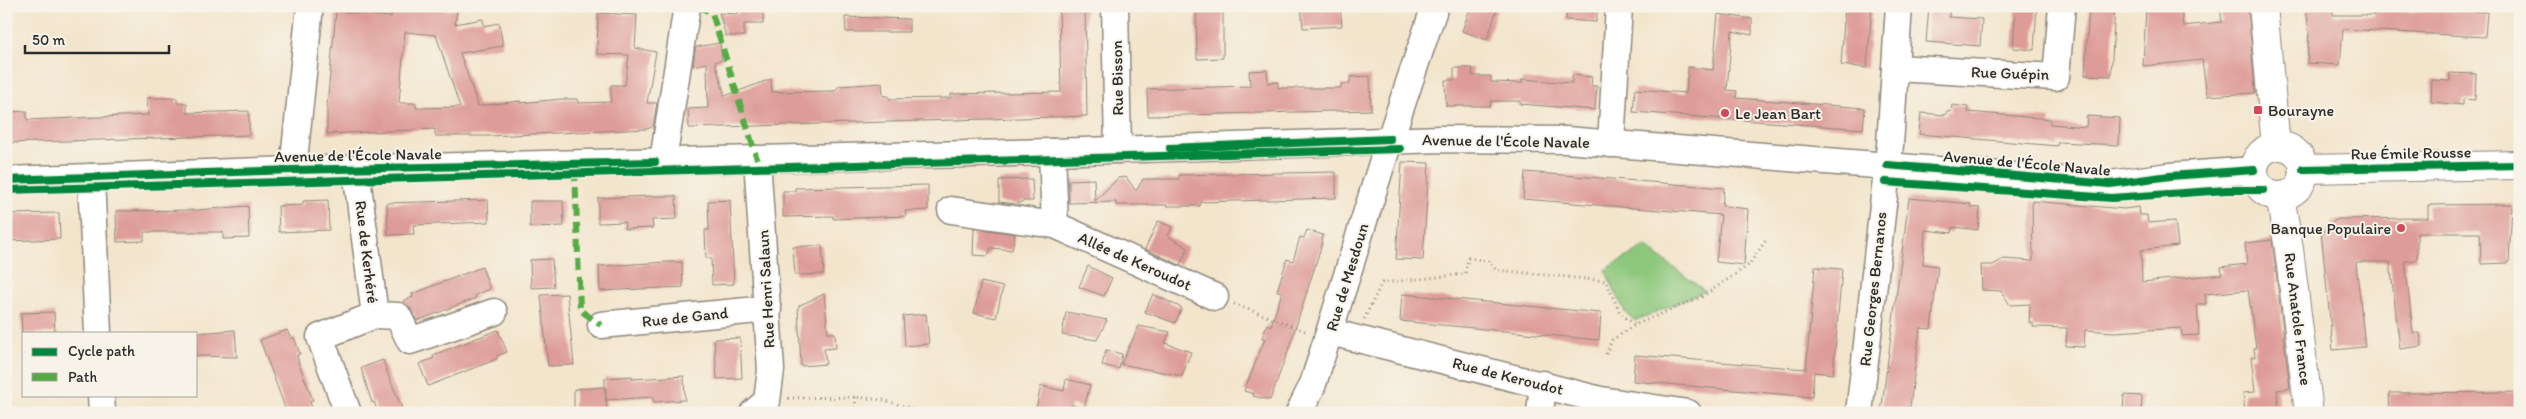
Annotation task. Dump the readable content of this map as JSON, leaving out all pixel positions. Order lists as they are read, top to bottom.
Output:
{
  "streets": {
    "main road": ["Rue Émile Rousse", "Rue Anatole France"],
    "street": [
      "Rue Guépin",
      "Rue Bisson",
      "Avenue de l'École Navale",
      "Rue de Kerhéré",
      "Allée de Keroudot",
      "Rue de Mesdoun",
      "Rue Henri Salaun",
      "Rue Georges Bernanos",
      "Rue de Gand",
      "Rue de Keroudot"
    ]
  },
  "crossings": [
    ["Rue Guépin", "Rue Georges Bernanos"],
    ["Rue Bisson", "Avenue de l'École Navale"],
    ["Avenue de l'École Navale", "Rue Émile Rousse"],
    ["Avenue de l'École Navale", "Rue de Kerhéré"],
    ["Avenue de l'École Navale", "Rue de Mesdoun"],
    ["Avenue de l'École Navale", "Rue Henri Salaun"],
    ["Avenue de l'École Navale", "Rue Georges Bernanos"],
    ["Avenue de l'École Navale", "Rue Anatole France"],
    ["Rue Émile Rousse", "Rue Anatole France"],
    ["Rue de Mesdoun", "Rue de Keroudot"],
    ["Rue Henri Salaun", "Rue de Gand"]
  ],
  "places": {
    "transit": ["Bourayne"],
    "other": ["Le Jean Bart", "Banque Populaire"]
  },
  "legend": ["Cycle path", "Path"],
  "scale_bar": "50 m"
}
